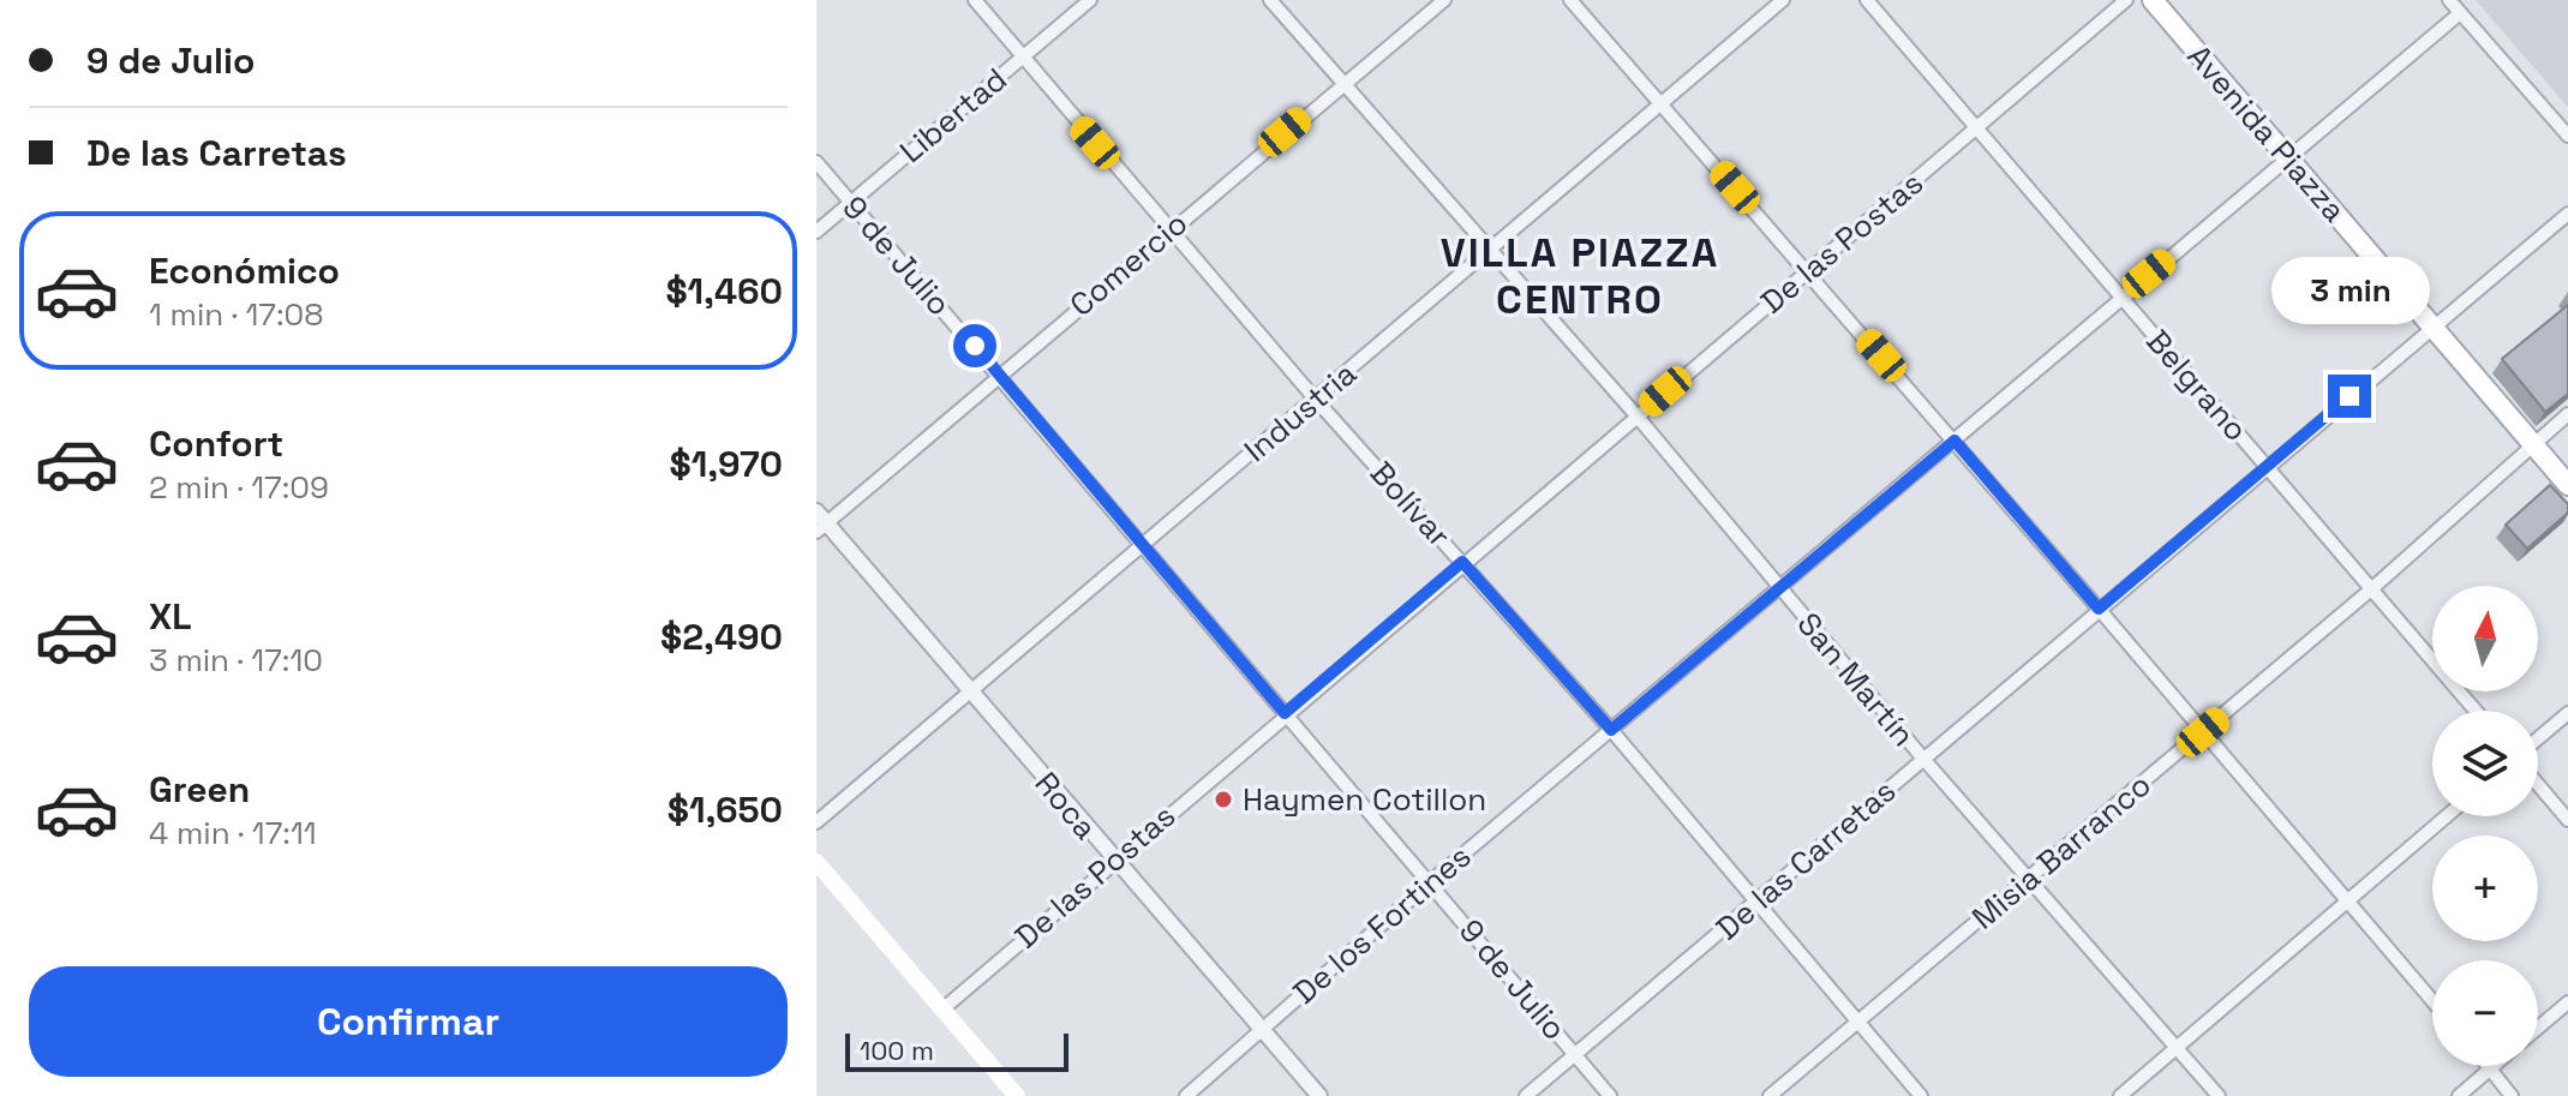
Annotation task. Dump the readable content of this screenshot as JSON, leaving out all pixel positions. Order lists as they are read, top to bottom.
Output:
{
  "streets": {
    "main road": ["Avenida Piazza"],
    "street": [
      "Libertad",
      "De las Postas",
      "9 de Julio",
      "Comercio",
      "Belgrano",
      "Industria",
      "Bolívar",
      "San Martín",
      "Roca",
      "Misia Barranco",
      "De las Carretas",
      "De los Fortines"
    ]
  },
  "crossings": [
    ["Libertad", "9 de Julio"],
    ["Libertad", "Bolívar"],
    ["Avenida Piazza", "Misia Barranco"],
    ["Avenida Piazza", "De las Carretas"],
    ["Avenida Piazza", "De los Fortines"],
    ["De las Postas", "9 de Julio"],
    ["De las Postas", "Belgrano"],
    ["De las Postas", "Bolívar"],
    ["De las Postas", "San Martín"],
    ["De las Postas", "Roca"],
    ["9 de Julio", "Comercio"],
    ["9 de Julio", "Industria"],
    ["9 de Julio", "De las Carretas"],
    ["9 de Julio", "De los Fortines"],
    ["Comercio", "Bolívar"],
    ["Comercio", "San Martín"],
    ["Comercio", "Roca"],
    ["Belgrano", "Misia Barranco"],
    ["Belgrano", "De las Carretas"],
    ["Belgrano", "De los Fortines"],
    ["Industria", "Bolívar"],
    ["Industria", "San Martín"],
    ["Industria", "Roca"],
    ["Bolívar", "Misia Barranco"],
    ["Bolívar", "De las Carretas"],
    ["Bolívar", "De los Fortines"],
    ["San Martín", "Misia Barranco"],
    ["San Martín", "De las Carretas"],
    ["San Martín", "De los Fortines"],
    ["Roca", "De los Fortines"]
  ],
  "districts": ["VILLA PIAZZA CENTRO"],
  "places": ["Haymen Cotillon"],
  "scale_bar": "100 m",
  "north": "top",
  "page": {
    "banner": ["9 de Julio", "De las Carretas"],
    "list": [
      {
        "name": "Económico",
        "note": "1 min · 17:08",
        "value": "$1,460"
      },
      {
        "name": "Confort",
        "note": "2 min · 17:09",
        "value": "$1,970"
      },
      {
        "name": "XL",
        "note": "3 min · 17:10",
        "value": "$2,490"
      },
      {
        "name": "Green",
        "note": "4 min · 17:11",
        "value": "$1,650"
      }
    ],
    "bubble": "3 min",
    "map_buttons": ["+", "−"],
    "buttons": "Confirmar",
    "scale": "100 m"
  }
}
